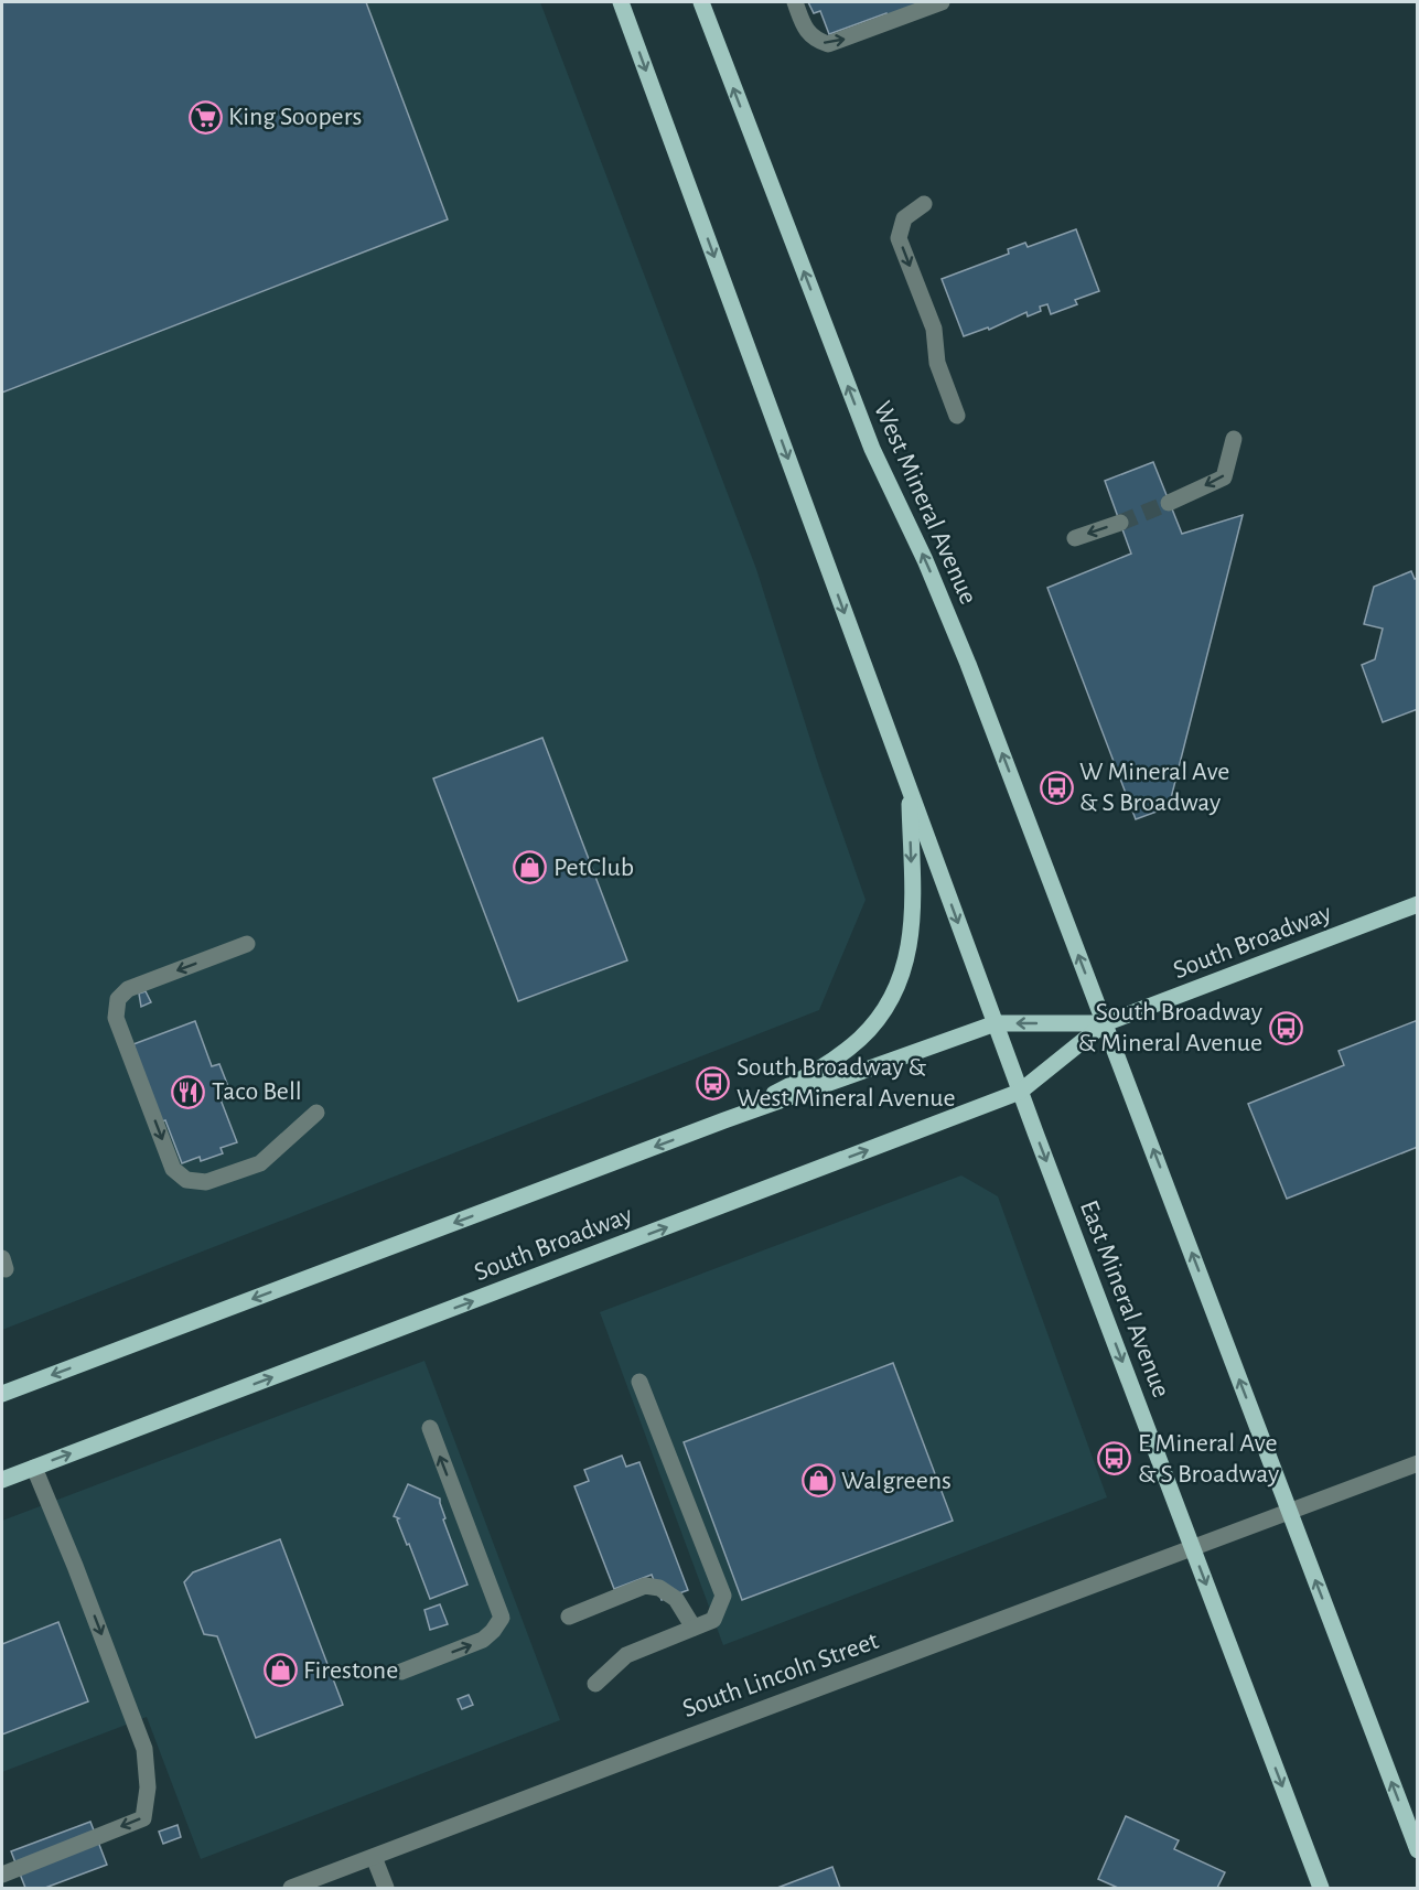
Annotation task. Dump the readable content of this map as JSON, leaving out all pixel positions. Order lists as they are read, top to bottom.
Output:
{
  "streets": {
    "main road": ["West Mineral Avenue", "South Broadway", "East Mineral Avenue"],
    "street": ["South Lincoln Street"]
  },
  "crossings": [
    ["West Mineral Avenue", "South Broadway"],
    ["South Broadway", "East Mineral Avenue"],
    ["East Mineral Avenue", "South Lincoln Street"]
  ],
  "places": {
    "supermarket": ["King Soopers"],
    "bus stop": [
      "W Mineral Ave & S Broadway",
      "South Broadway & Mineral Avenue",
      "South Broadway & West Mineral Avenue",
      "E Mineral Ave & S Broadway"
    ],
    "shop": ["PetClub", "Walgreens", "Firestone"],
    "restaurant": ["Taco Bell"]
  }
}
